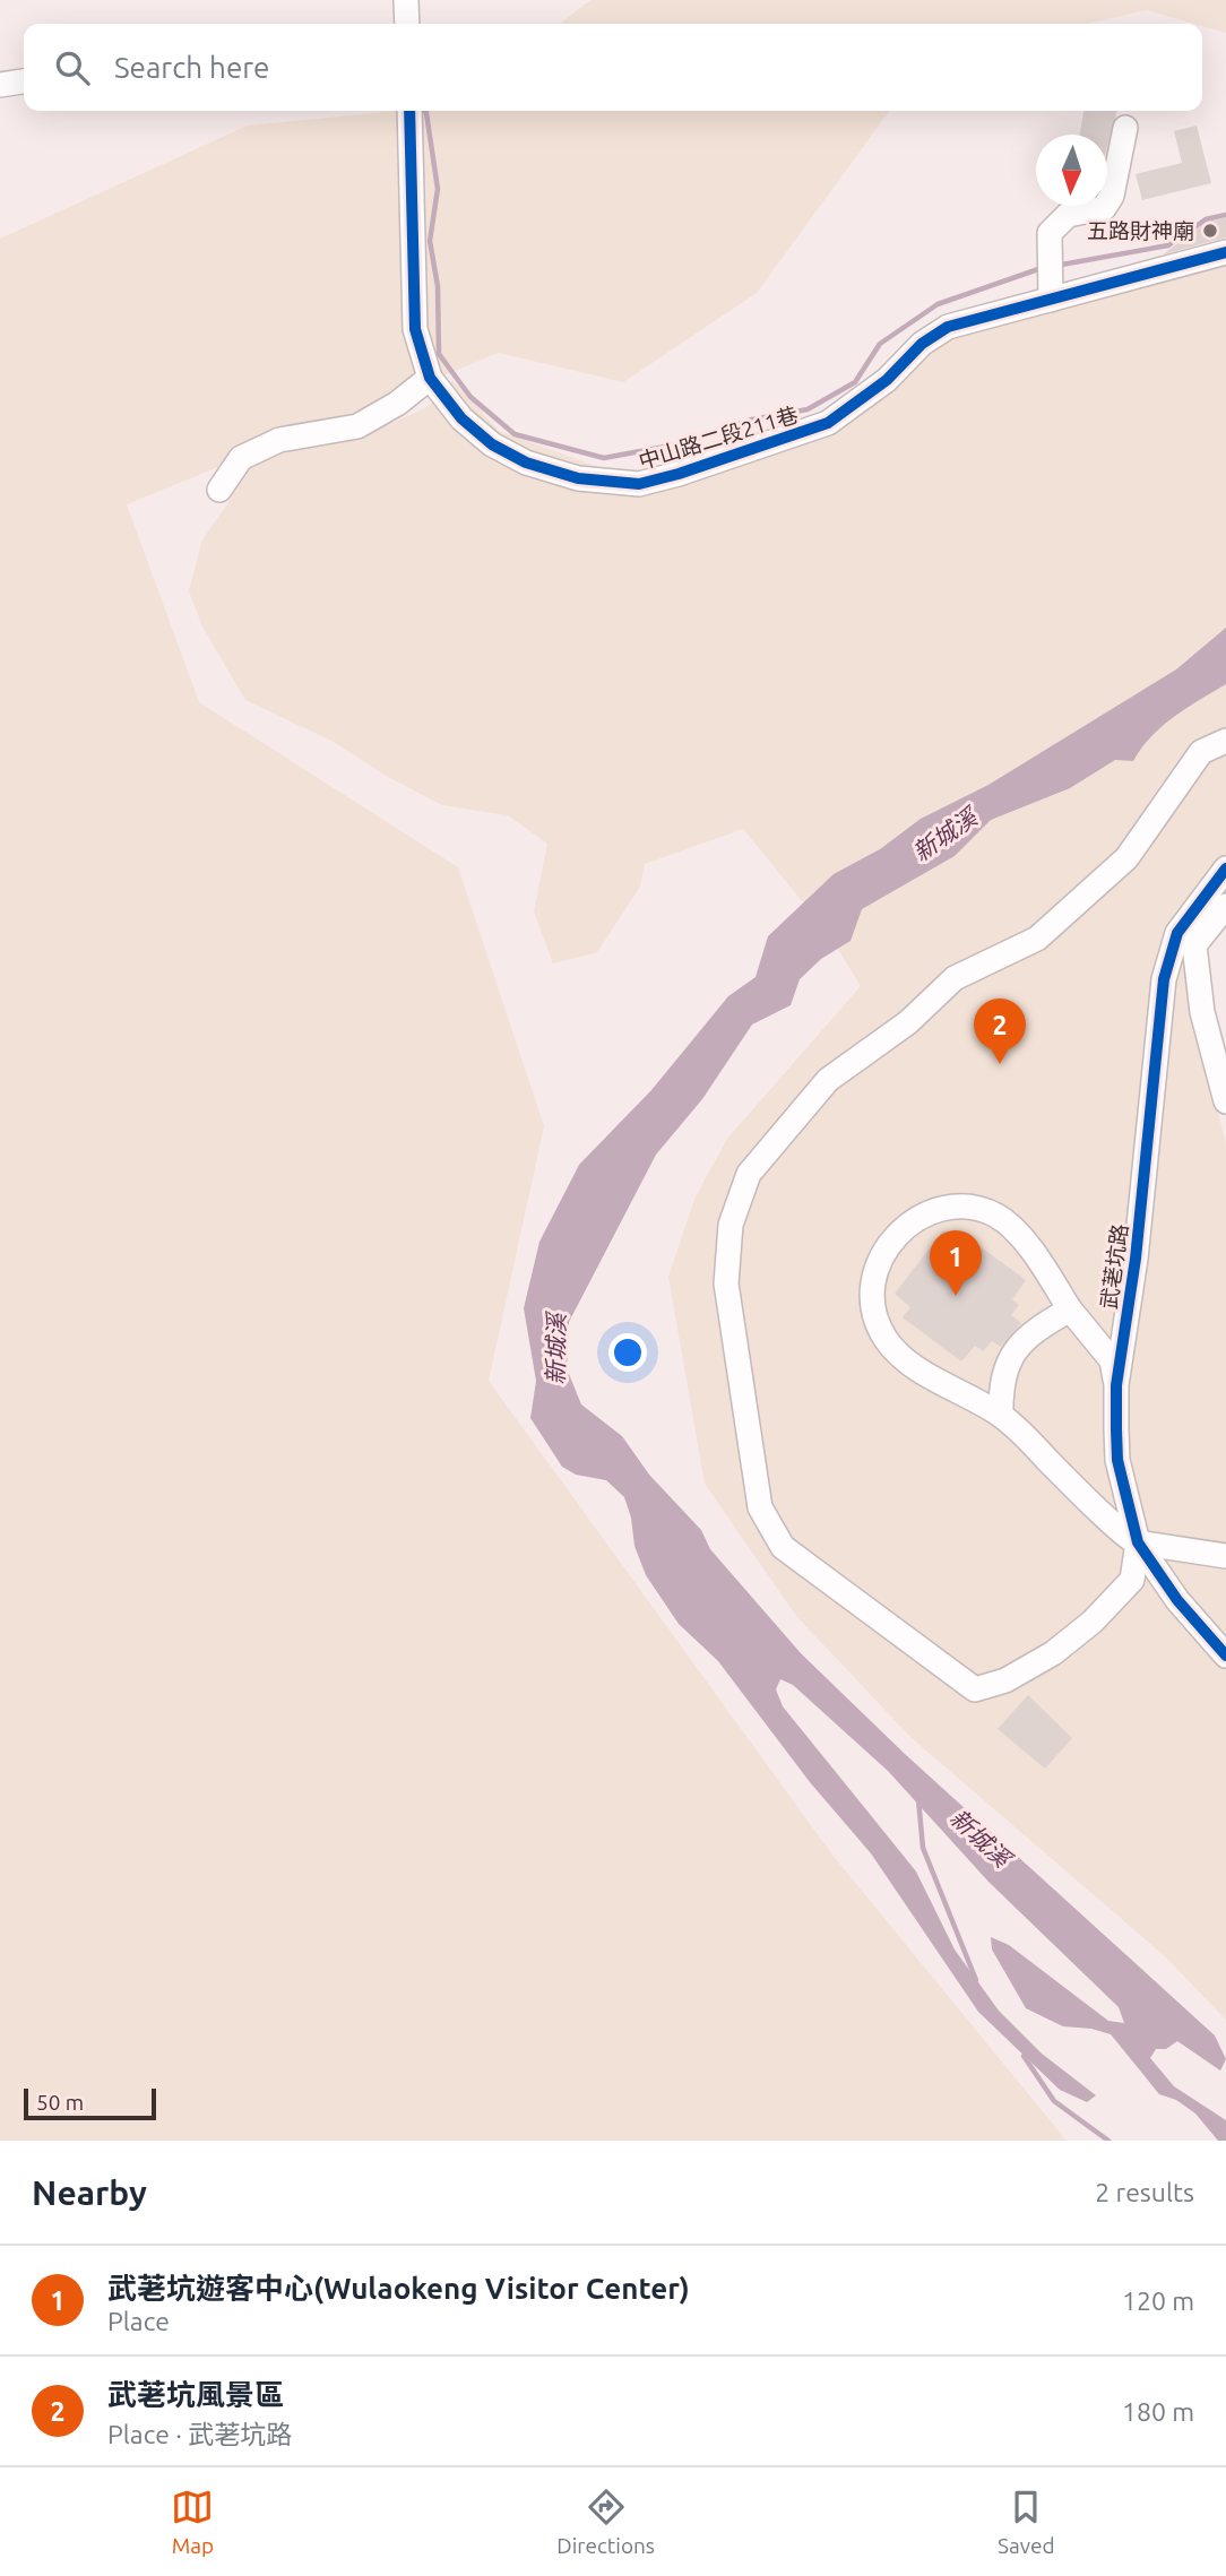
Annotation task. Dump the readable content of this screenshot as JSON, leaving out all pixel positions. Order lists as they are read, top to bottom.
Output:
{
  "streets": {
    "street": ["中山路二段211巷", "武荖坑路"]
  },
  "water": ["新城溪"],
  "places": ["五路財神廟"],
  "scale_bar": "50 m",
  "north": "bottom",
  "page": {
    "search": "Search here",
    "pins": ["2", "1"],
    "scale": "50 m",
    "heading": ["Nearby", "2 results"],
    "list": [
      {
        "mark": "1",
        "name": "武荖坑遊客中心(Wulaokeng Visitor Center)",
        "note": "Place",
        "value": "120 m"
      },
      {
        "mark": "2",
        "name": "武荖坑風景區",
        "note": "Place · 武荖坑路",
        "value": "180 m"
      }
    ],
    "nav": ["Map", "Directions", "Saved"]
  }
}
